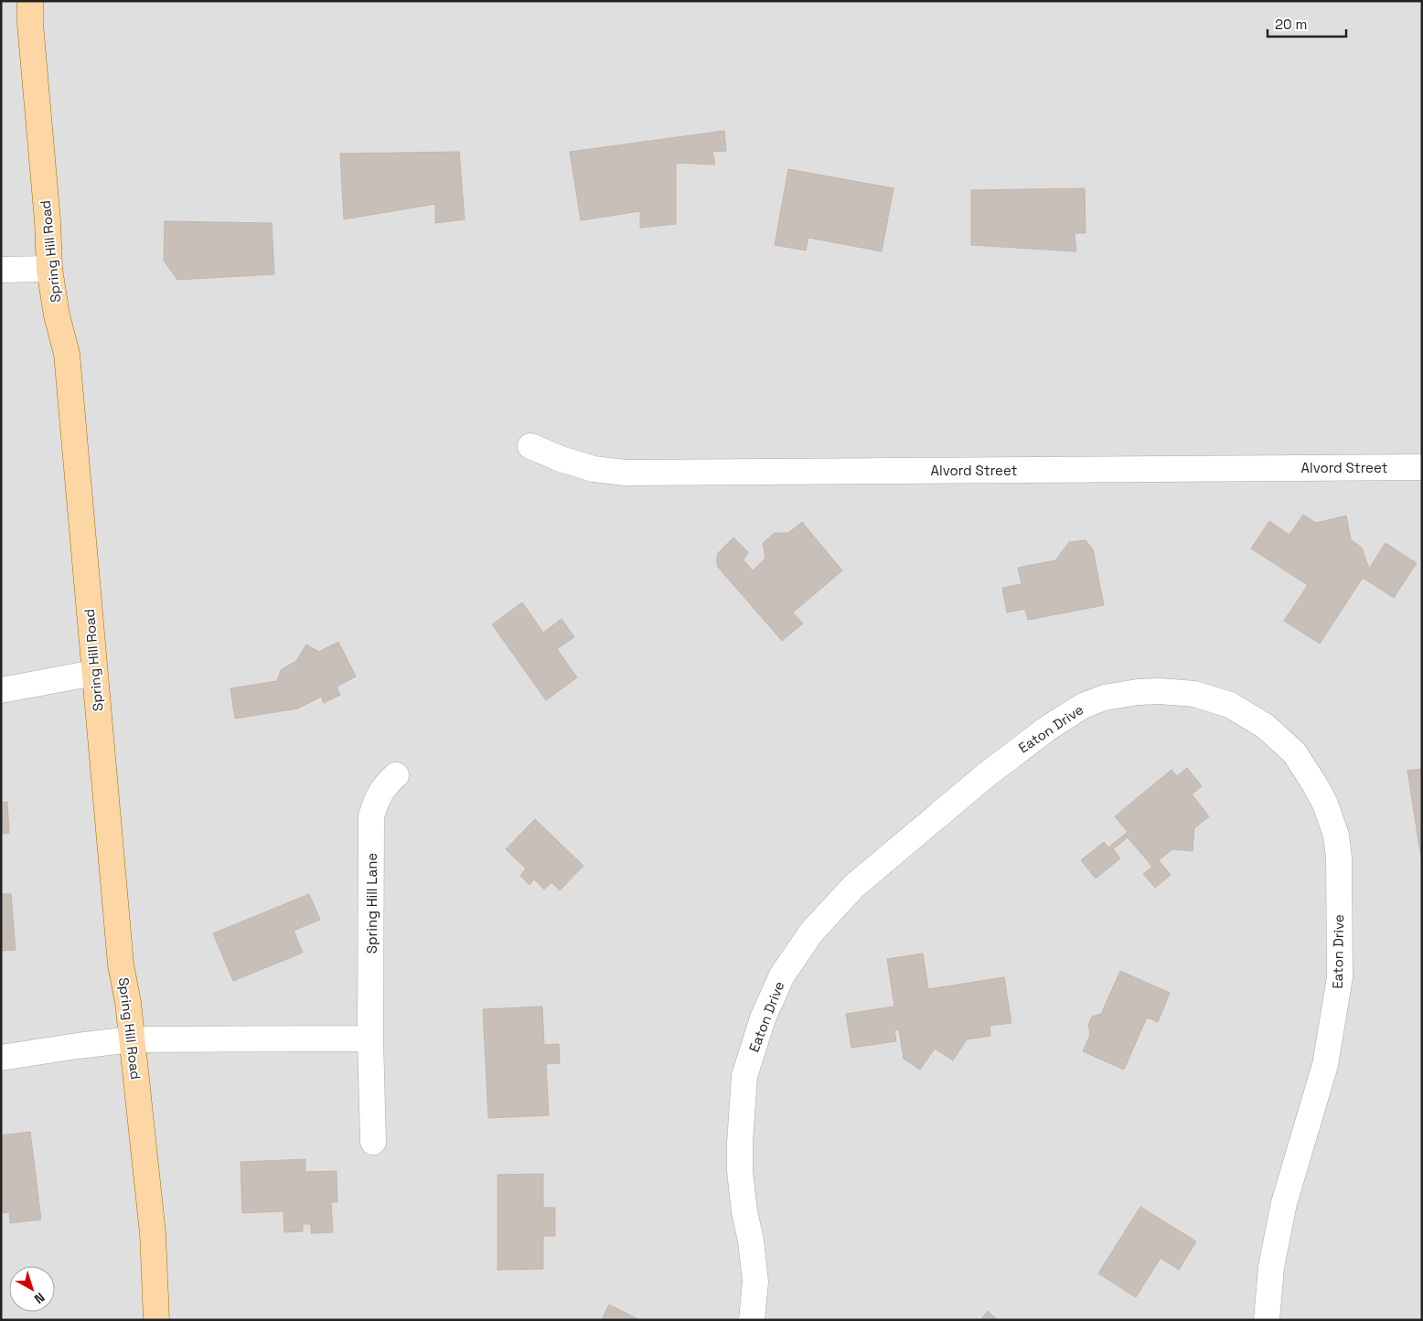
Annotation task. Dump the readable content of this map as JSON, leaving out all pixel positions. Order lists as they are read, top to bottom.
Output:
{
  "streets": {
    "main road": ["Spring Hill Road"],
    "street": ["Alvord Street", "Eaton Drive", "Spring Hill Lane"]
  },
  "scale_bar": "20 m",
  "north": "bottom right"
}
